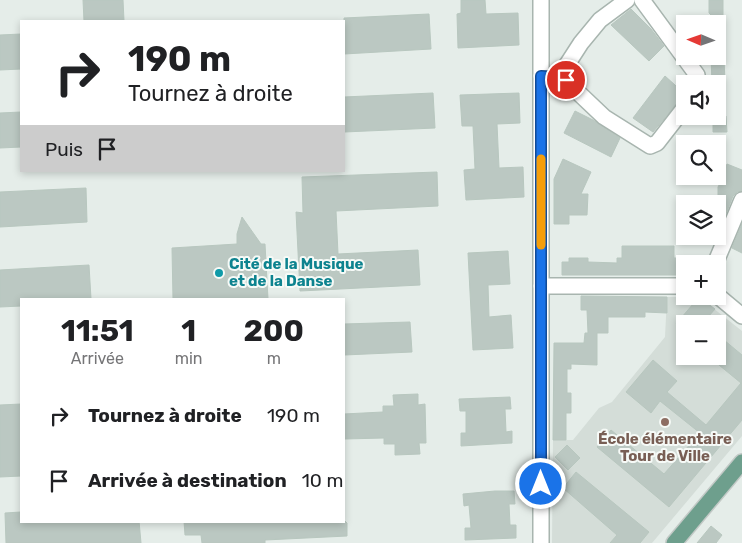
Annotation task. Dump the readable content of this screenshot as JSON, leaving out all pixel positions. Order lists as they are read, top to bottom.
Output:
{
  "places": ["Cité de la Musique et de la Danse", "École élémentaire Tour de Ville"],
  "north": "left",
  "page": {
    "map_buttons": ["+", "−"],
    "turn": ["190 m", "Tournez à droite"],
    "then": "Puis",
    "eta": [
      "11:51",
      "Arrivée",
      "1",
      "min",
      "200",
      "m"
    ],
    "list": [
      {
        "name": "Tournez à droite",
        "value": "190 m"
      },
      {
        "name": "Arrivée à destination",
        "value": "10 m"
      }
    ]
  }
}
